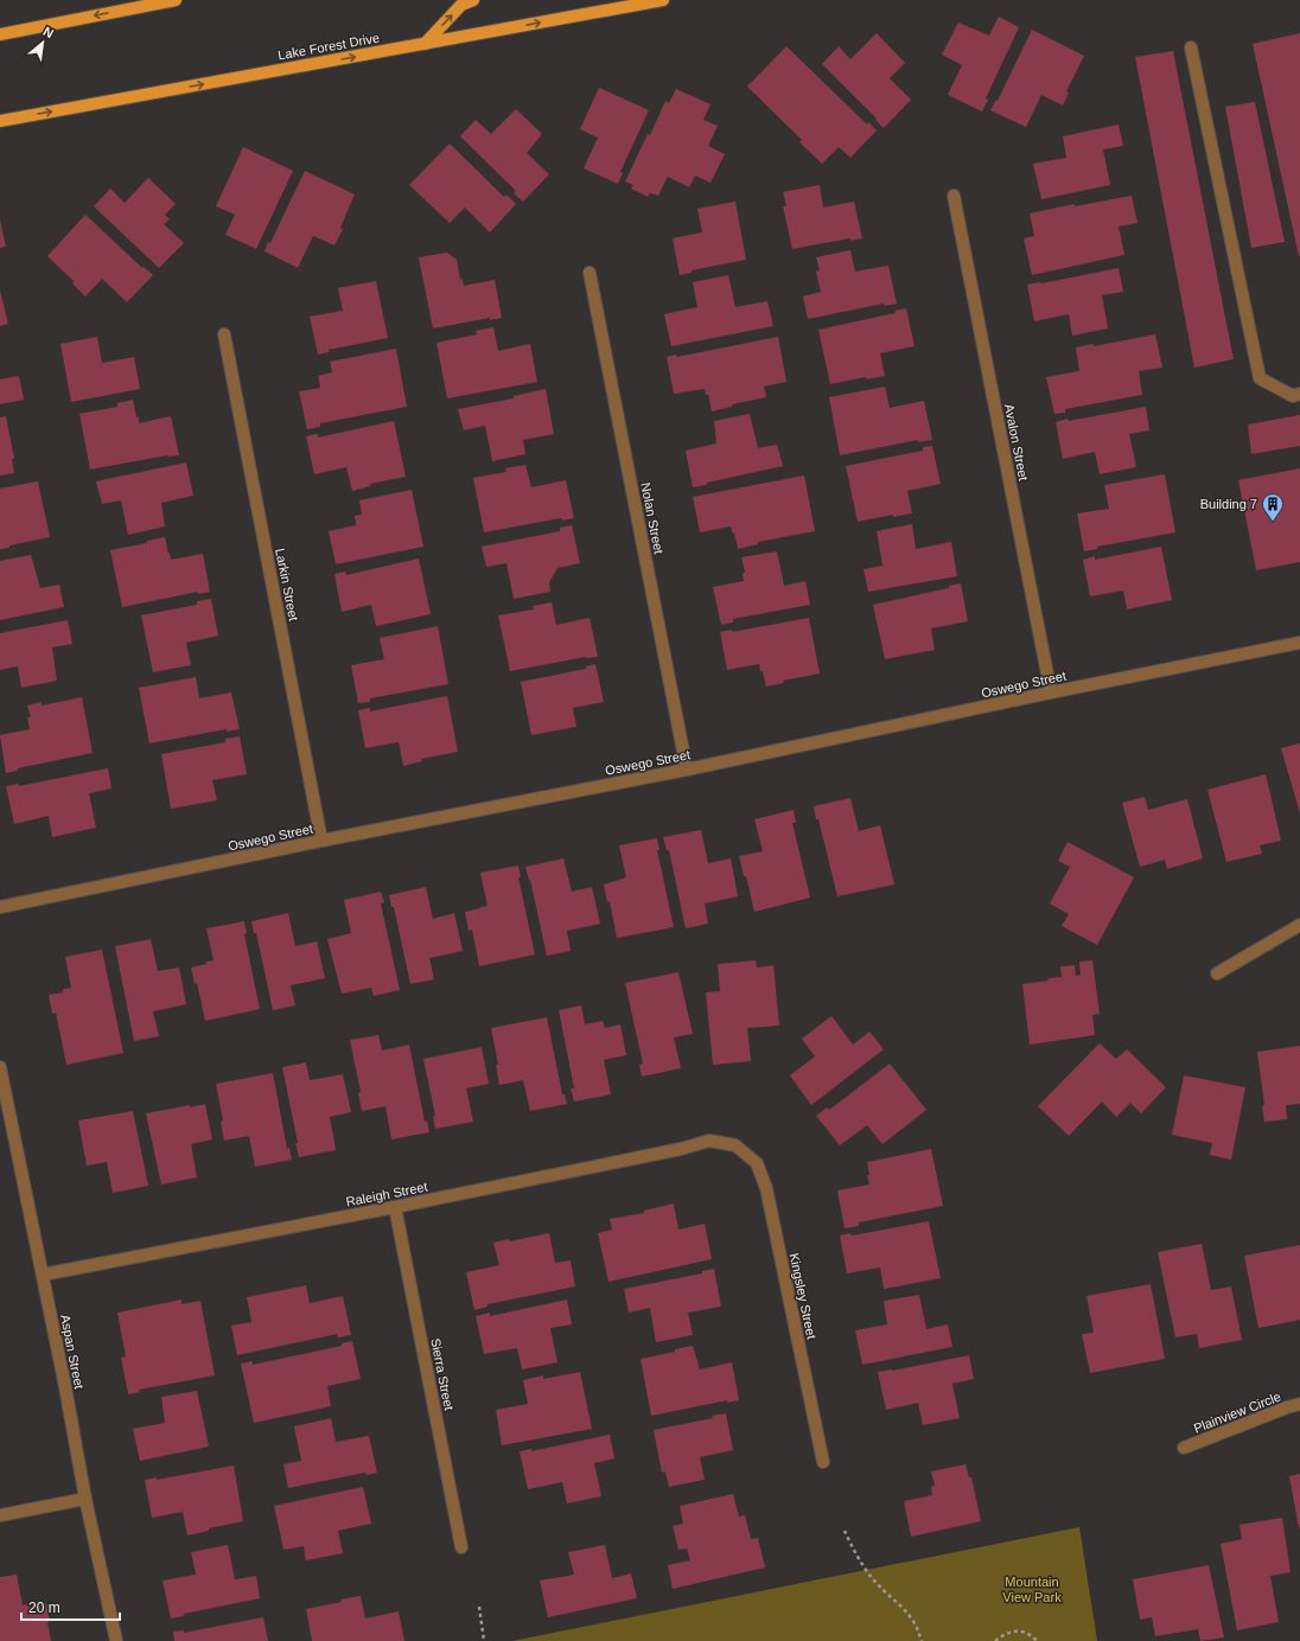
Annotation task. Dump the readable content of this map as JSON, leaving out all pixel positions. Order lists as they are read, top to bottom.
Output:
{
  "streets": {
    "main road": ["Lake Forest Drive"],
    "street": [
      "Avalon Street",
      "Nolan Street",
      "Larkin Street",
      "Oswego Street",
      "Raleigh Street",
      "Kingsley Street",
      "Aspan Street",
      "Sierra Street",
      "Plainview Circle"
    ]
  },
  "crossings": [
    ["Avalon Street", "Oswego Street"],
    ["Nolan Street", "Oswego Street"],
    ["Larkin Street", "Oswego Street"],
    ["Raleigh Street", "Kingsley Street"],
    ["Raleigh Street", "Aspan Street"],
    ["Raleigh Street", "Sierra Street"]
  ],
  "one_way": ["Lake Forest Drive"],
  "parks": ["Mountain View Park"],
  "places": {
    "building": ["Building 7"]
  },
  "scale_bar": "20 m",
  "north": "top right"
}
